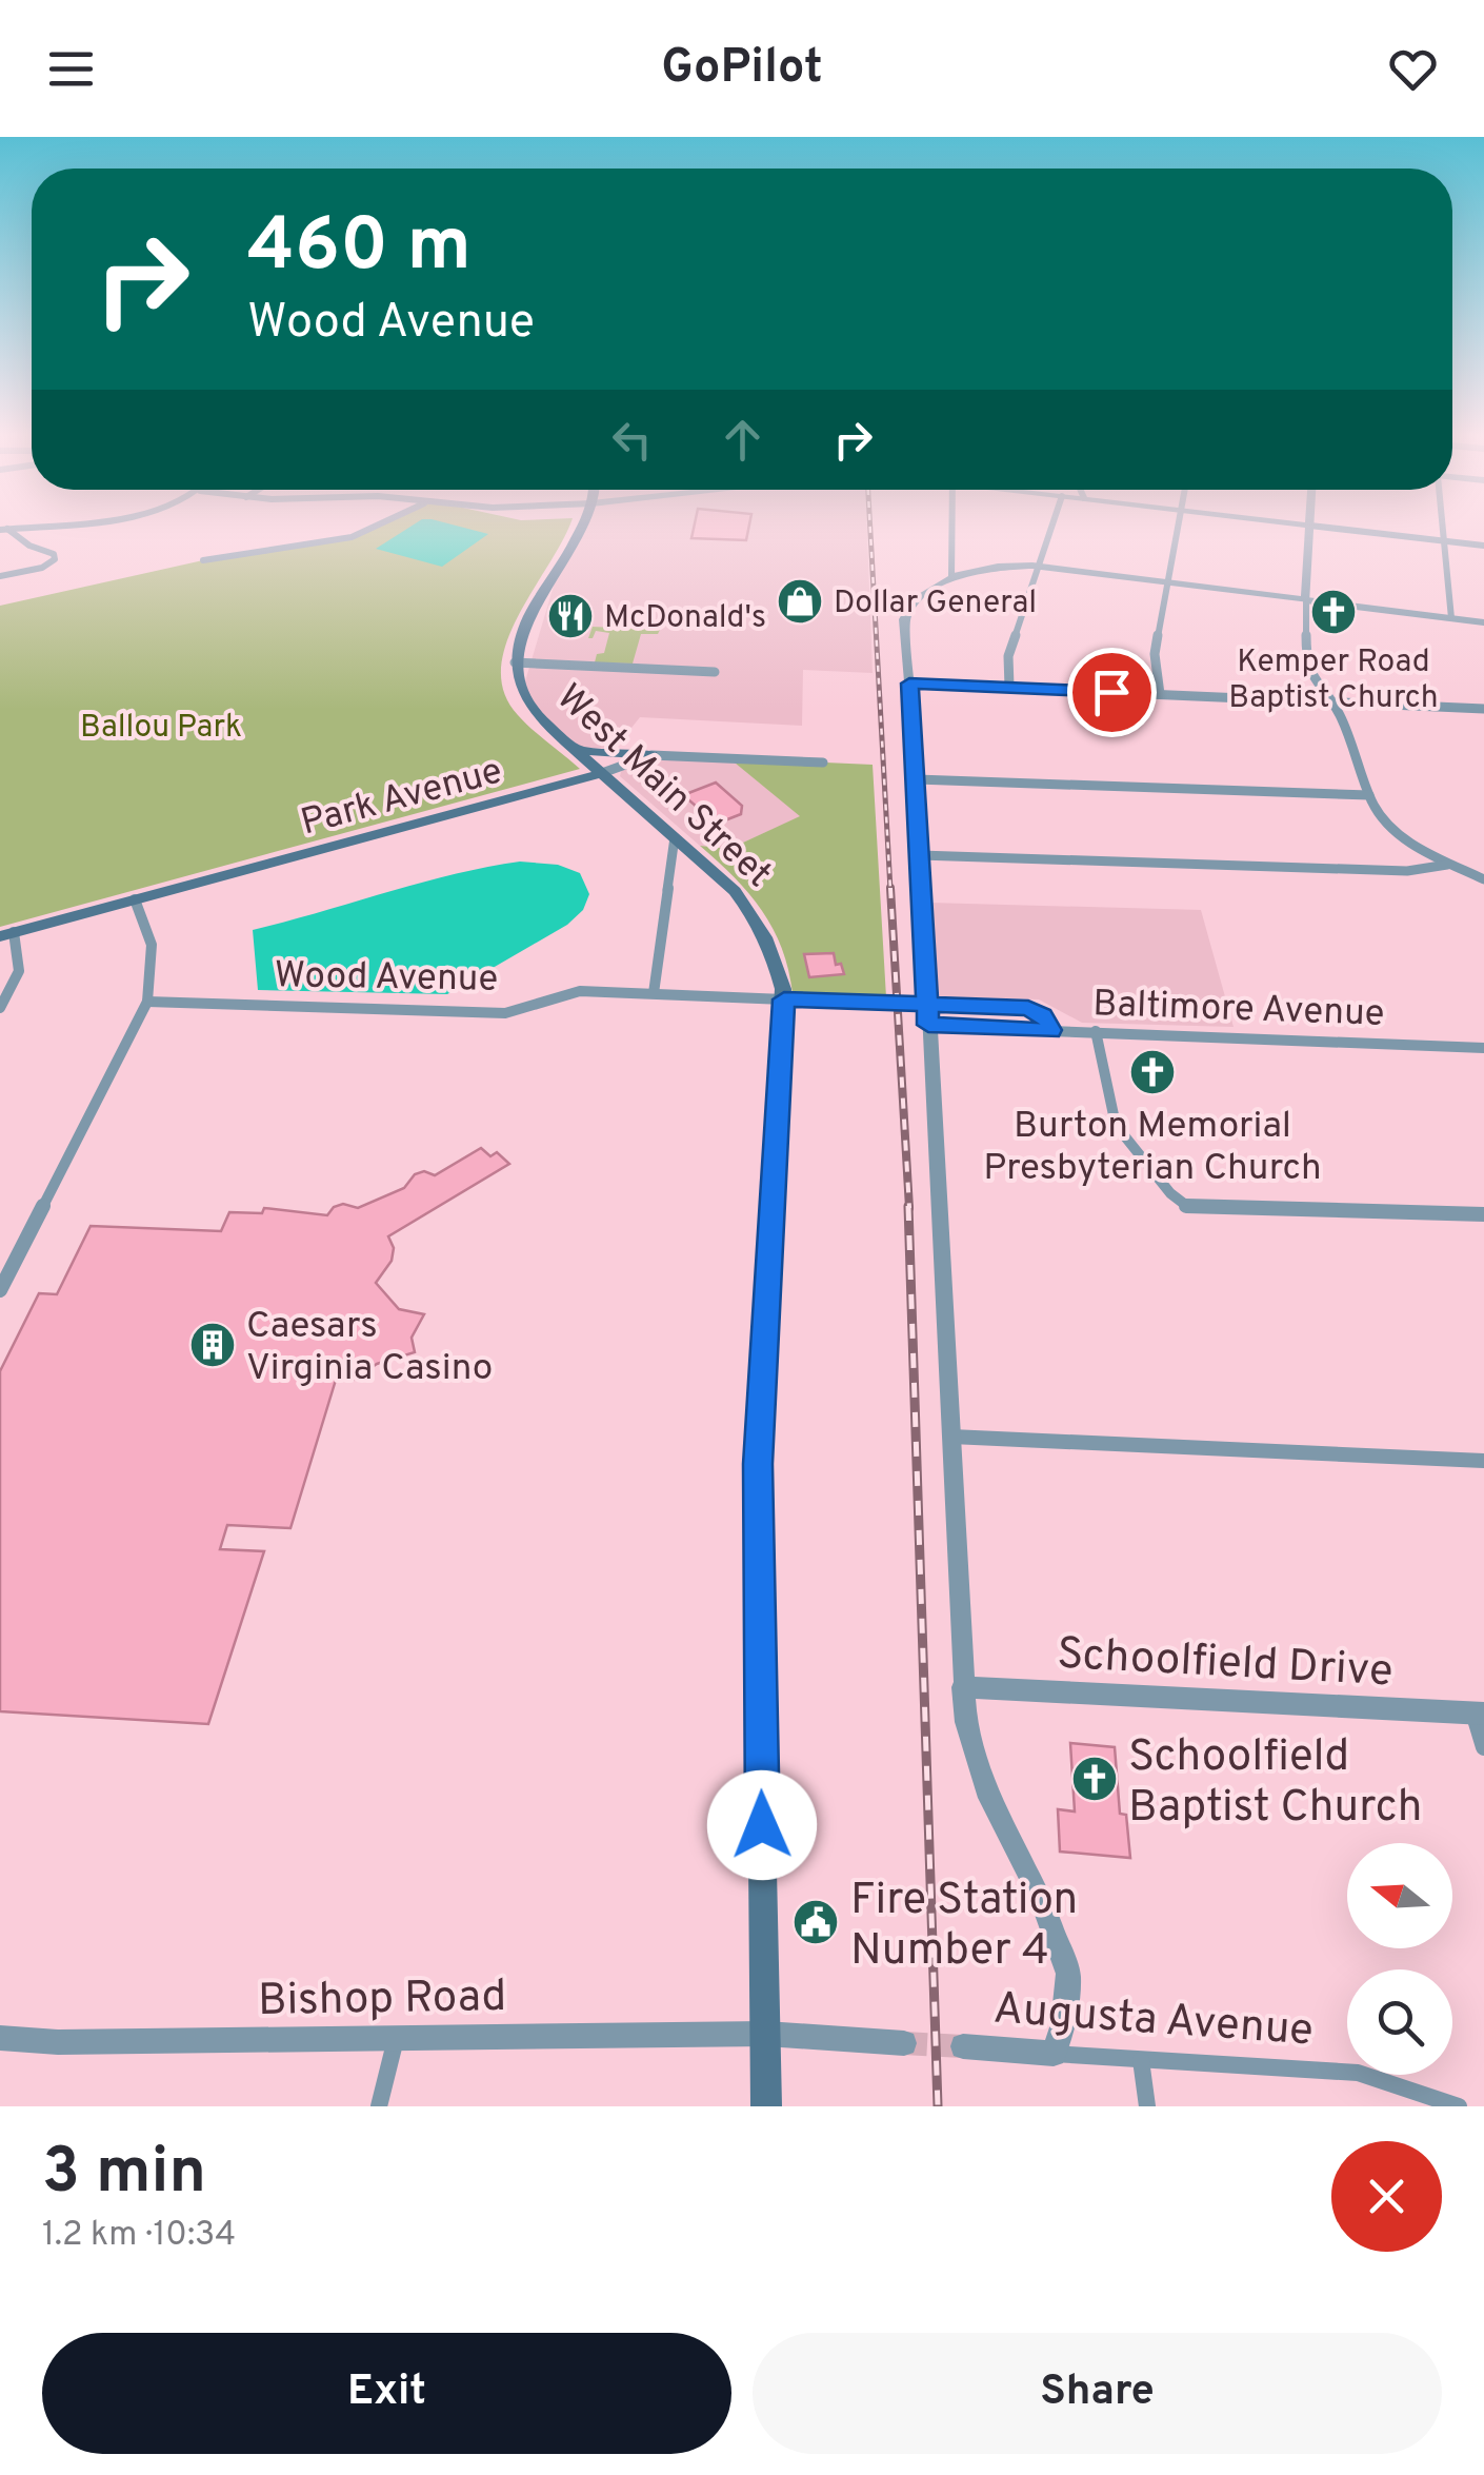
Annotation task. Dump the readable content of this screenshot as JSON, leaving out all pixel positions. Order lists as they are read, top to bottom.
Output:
{
  "streets": {
    "main road": ["West Main Street", "Park Avenue"],
    "street": [
      "Wood Avenue",
      "Baltimore Avenue",
      "Schoolfield Drive",
      "Bishop Road",
      "Augusta Avenue"
    ]
  },
  "crossings": [
    ["West Main Street", "Park Avenue"],
    ["West Main Street", "Wood Avenue"],
    ["West Main Street", "Bishop Road"],
    ["Wood Avenue", "Baltimore Avenue"]
  ],
  "parks": ["Ballou Park"],
  "places": {
    "shop": ["Dollar General"],
    "church": ["Kemper Road Baptist Church", "Burton Memorial Presbyterian Church", "Schoolfield Baptist Church"],
    "restaurant": ["McDonald's"],
    "building": ["Caesars Virginia Casino"],
    "public building": ["Fire Station Number 4"]
  },
  "north": "left",
  "page": {
    "header": "GoPilot",
    "turn": ["460 m", "Wood Avenue"],
    "heading": ["3 min", "1.2 km · 10:34"],
    "buttons": ["Exit", "Share"]
  }
}
